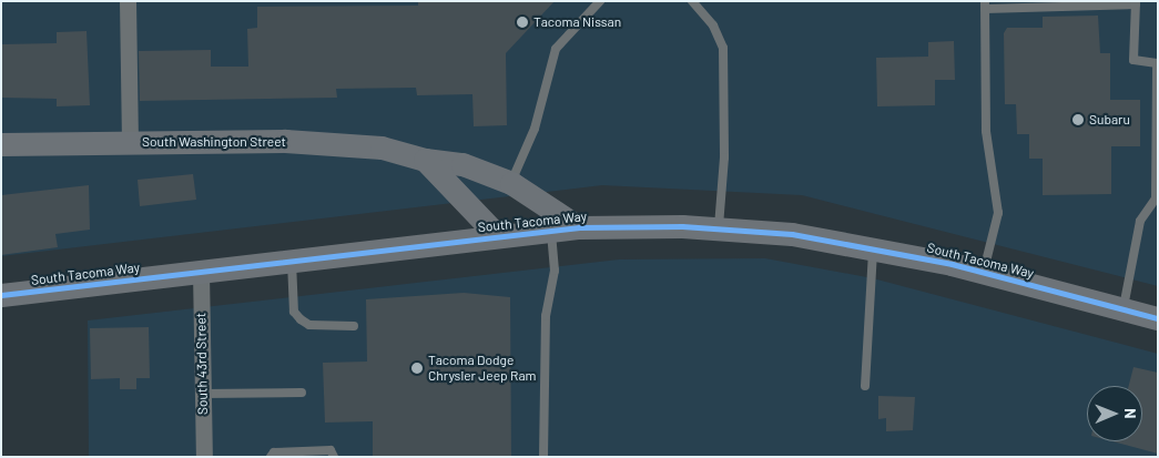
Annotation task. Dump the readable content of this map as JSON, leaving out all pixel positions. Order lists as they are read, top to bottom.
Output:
{
  "streets": {
    "main road": ["South Washington Street", "South Tacoma Way"],
    "street": ["South 43rd Street"]
  },
  "crossings": [
    ["South Washington Street", "South Tacoma Way"],
    ["South Tacoma Way", "South 43rd Street"]
  ],
  "places": ["Tacoma Nissan", "Subaru", "Tacoma Dodge Chrysler Jeep Ram"],
  "north": "right"
}
